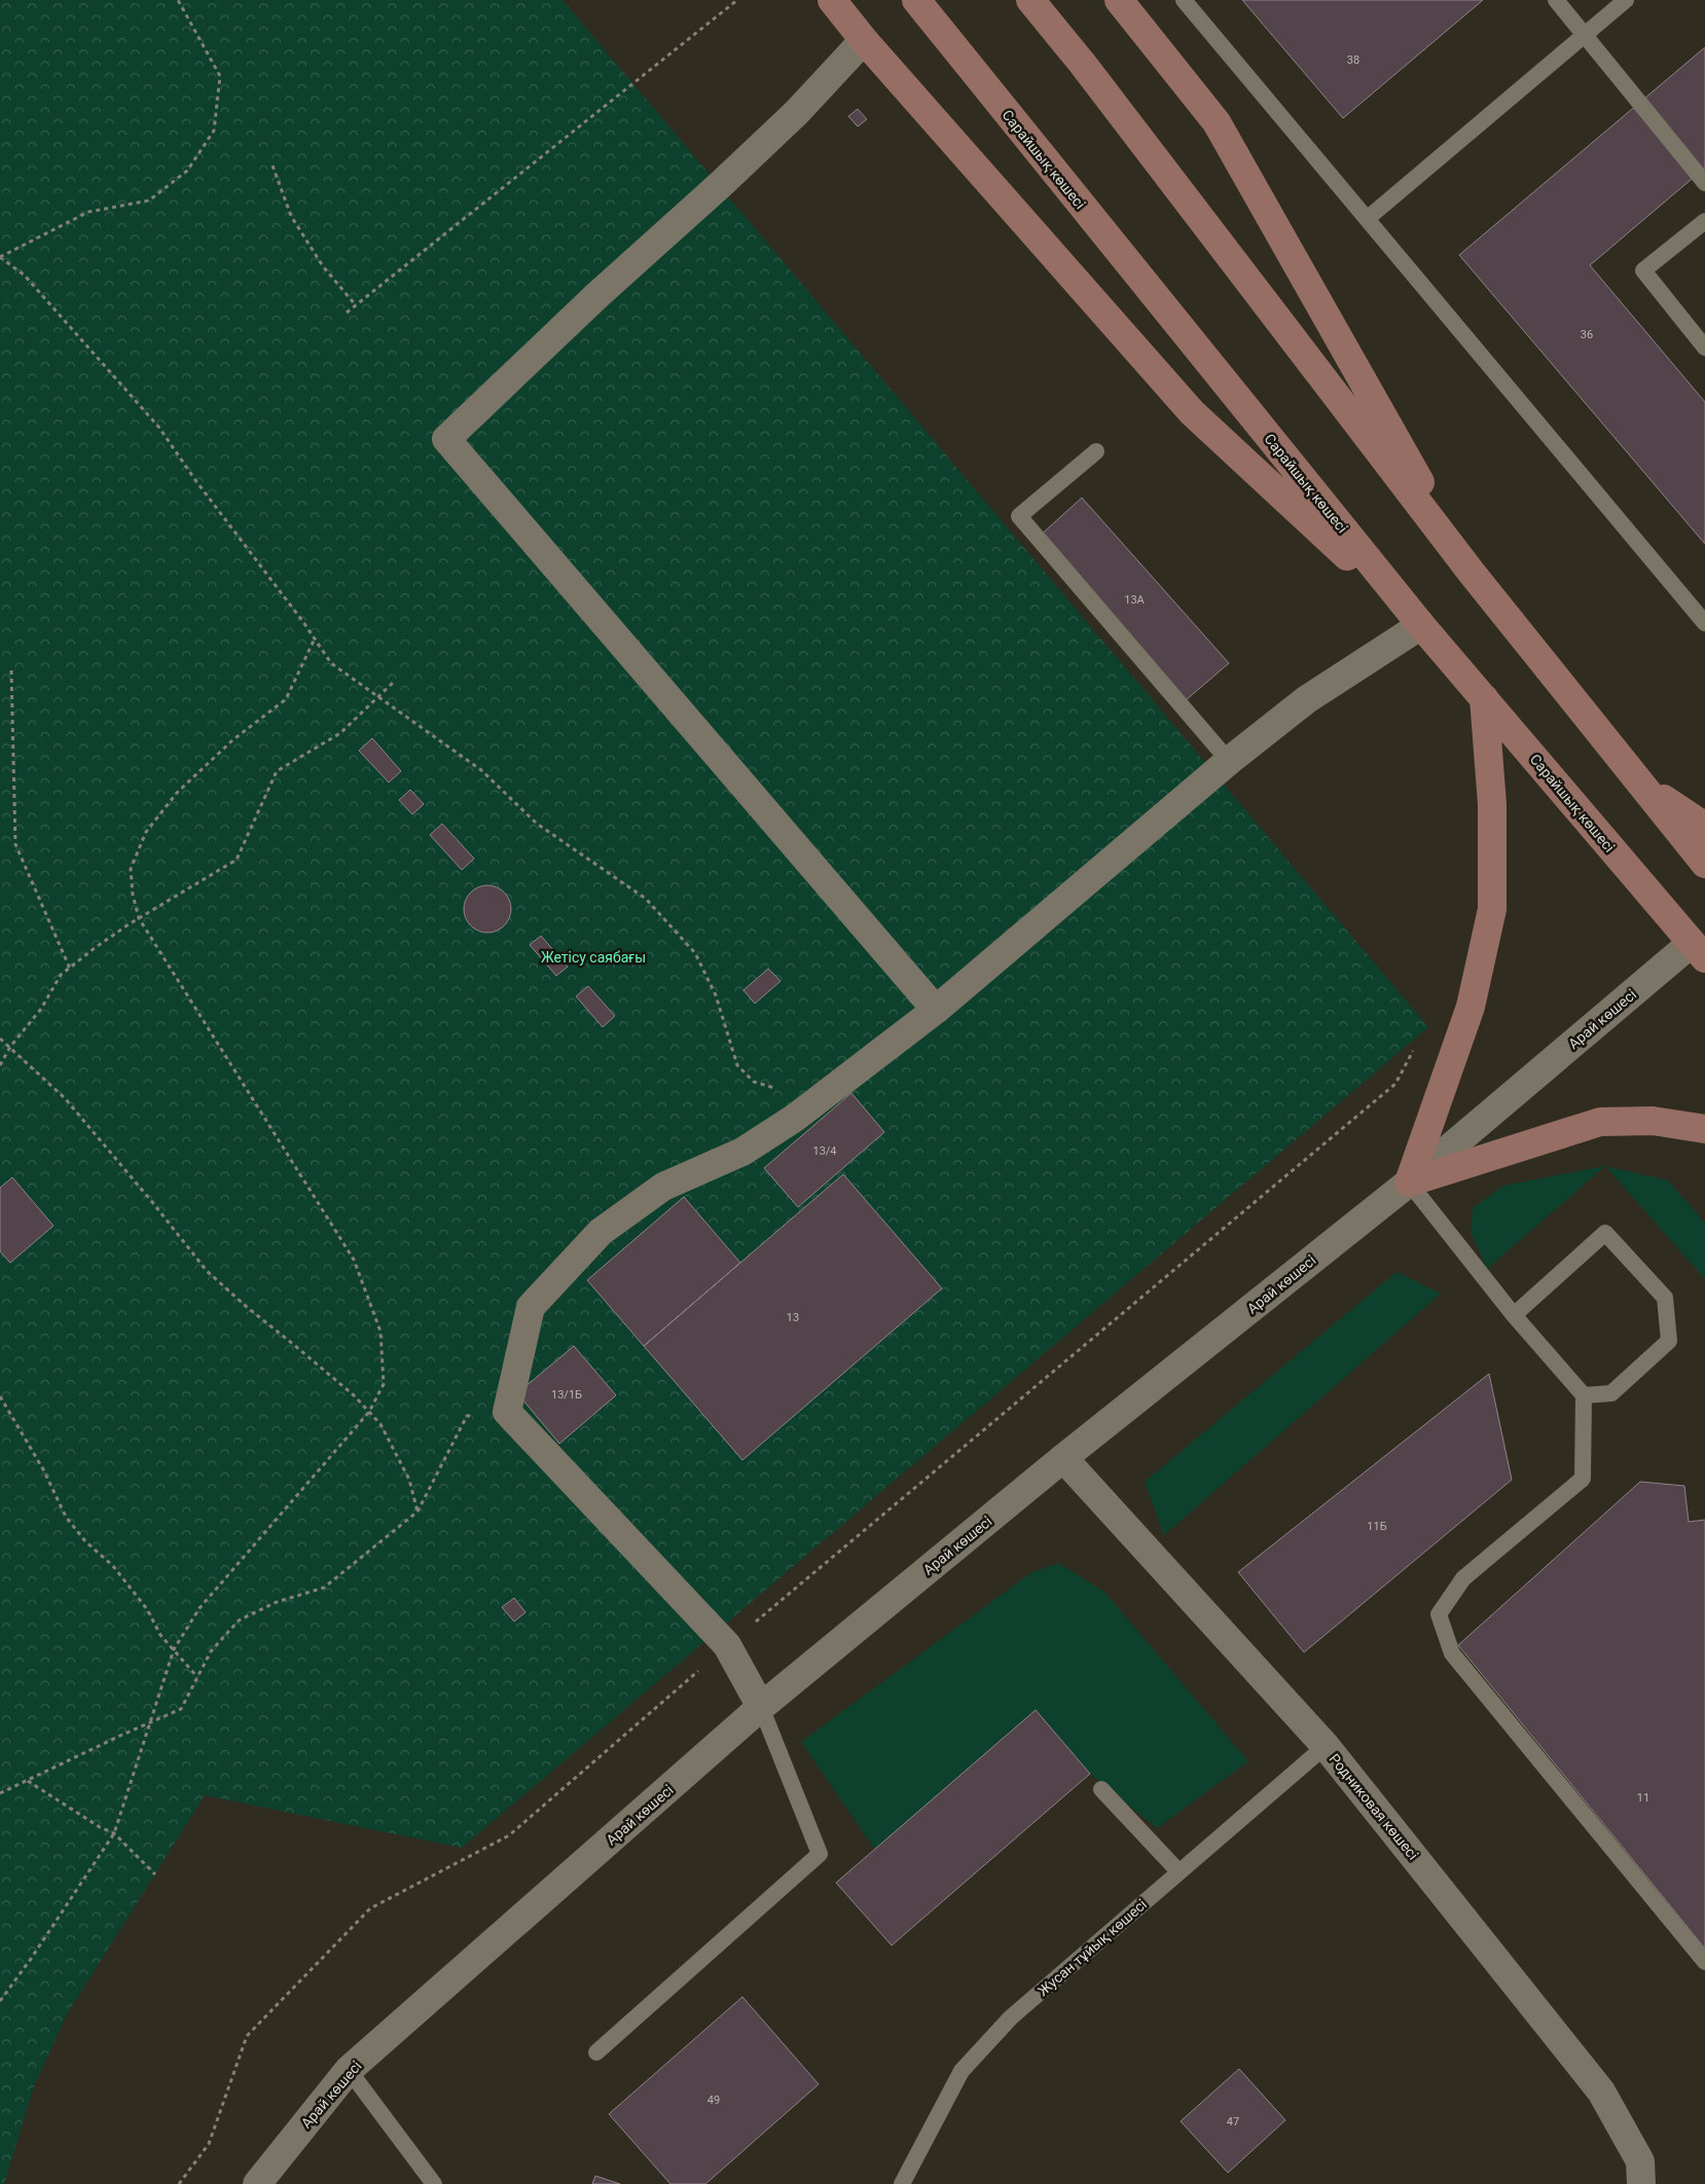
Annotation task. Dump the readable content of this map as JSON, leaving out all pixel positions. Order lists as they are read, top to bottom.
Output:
{
  "streets": {
    "main road": ["Сарайшық көшесі"],
    "street": ["Арай көшесі", "Родниковая көшесі"],
    "lane": ["Жусан тұйық көшесі"]
  },
  "crossings": [
    ["Сарайшық көшесі", "Арай көшесі"],
    ["Арай көшесі", "Родниковая көшесі"],
    ["Родниковая көшесі", "Жусан тұйық көшесі"]
  ],
  "parks": ["Жетісу саябағы"],
  "house_numbers": [
    "38",
    "36",
    "13А",
    "13/4",
    "13",
    "13/1Б",
    "11Б",
    "11",
    "49",
    "47"
  ]
}
